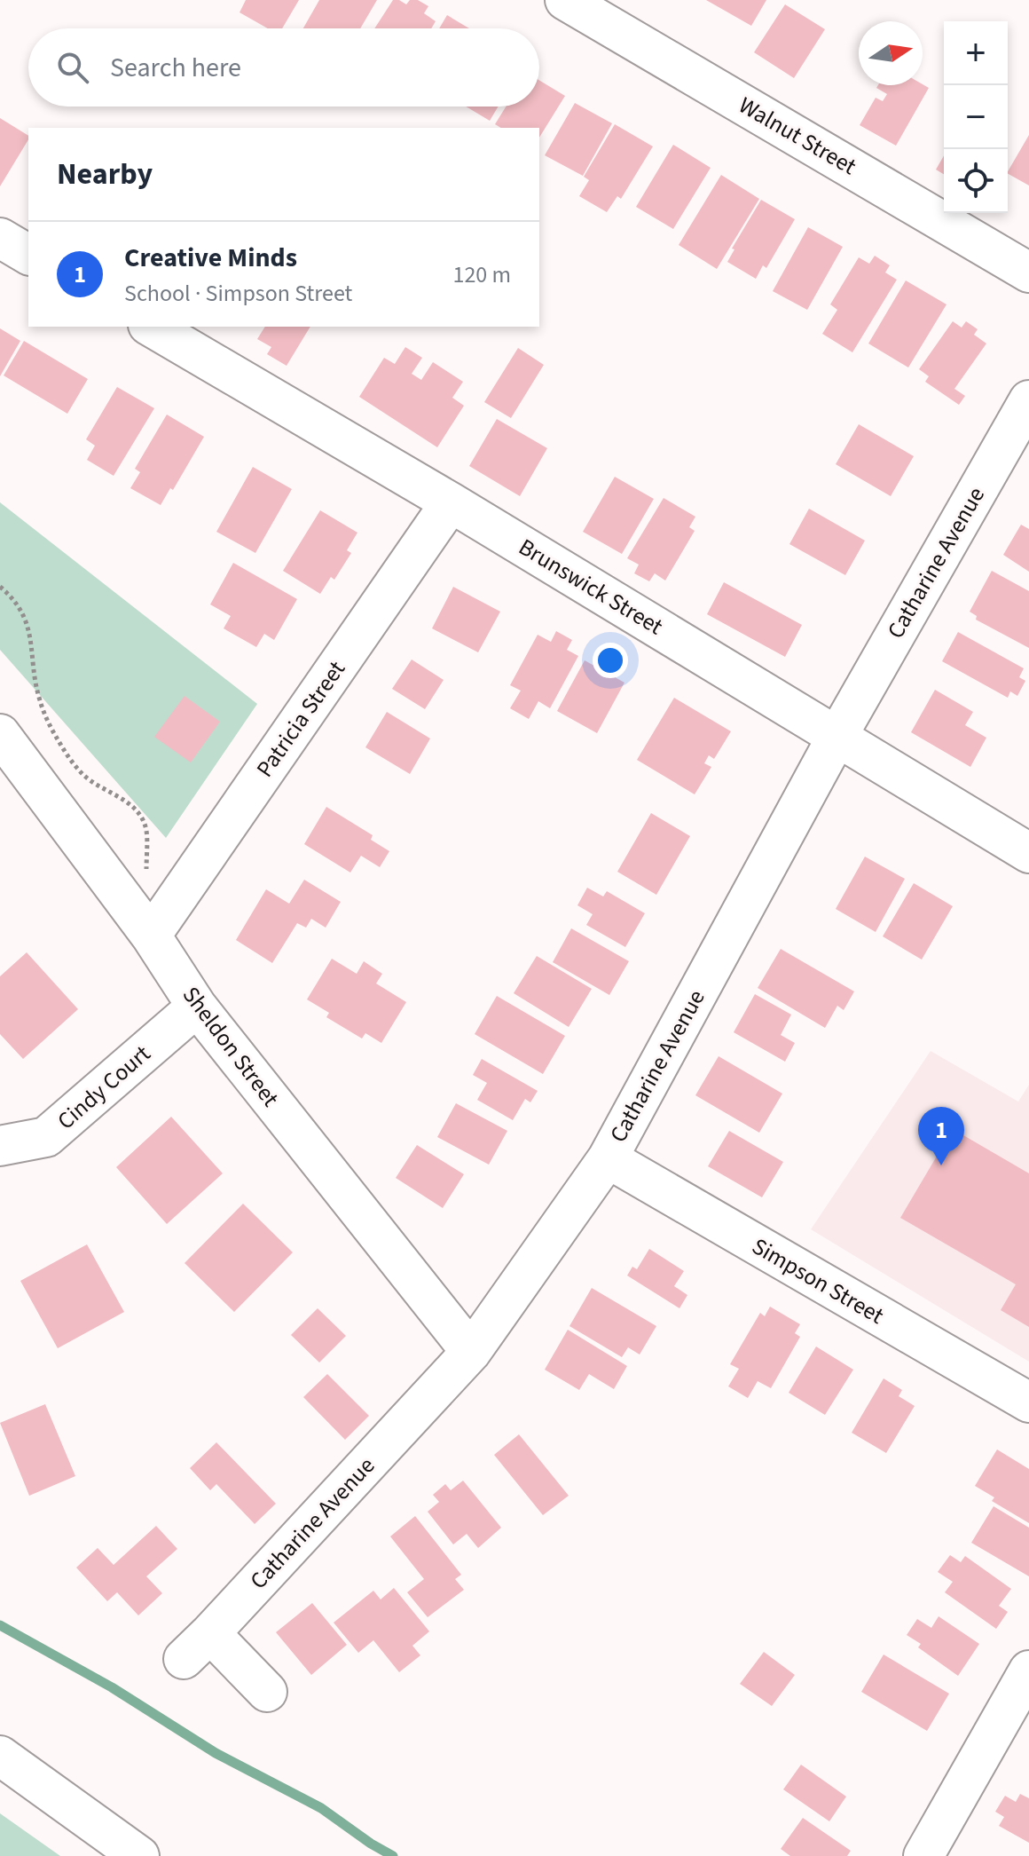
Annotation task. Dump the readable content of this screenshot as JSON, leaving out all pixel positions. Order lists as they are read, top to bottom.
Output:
{
  "streets": {
    "street": [
      "Walnut Street",
      "Catharine Avenue",
      "Brunswick Street",
      "Patricia Street",
      "Sheldon Street",
      "Cindy Court",
      "Simpson Street"
    ]
  },
  "crossings": [
    ["Catharine Avenue", "Brunswick Street"],
    ["Catharine Avenue", "Sheldon Street"],
    ["Catharine Avenue", "Simpson Street"],
    ["Brunswick Street", "Patricia Street"],
    ["Patricia Street", "Sheldon Street"],
    ["Sheldon Street", "Cindy Court"]
  ],
  "north": "right",
  "page": {
    "map_buttons": ["+", "−"],
    "search": "Search here",
    "heading": "Nearby",
    "list": [
      {
        "mark": "1",
        "name": "Creative Minds",
        "note": "School · Simpson Street",
        "value": "120 m"
      }
    ],
    "pins": "1"
  }
}
